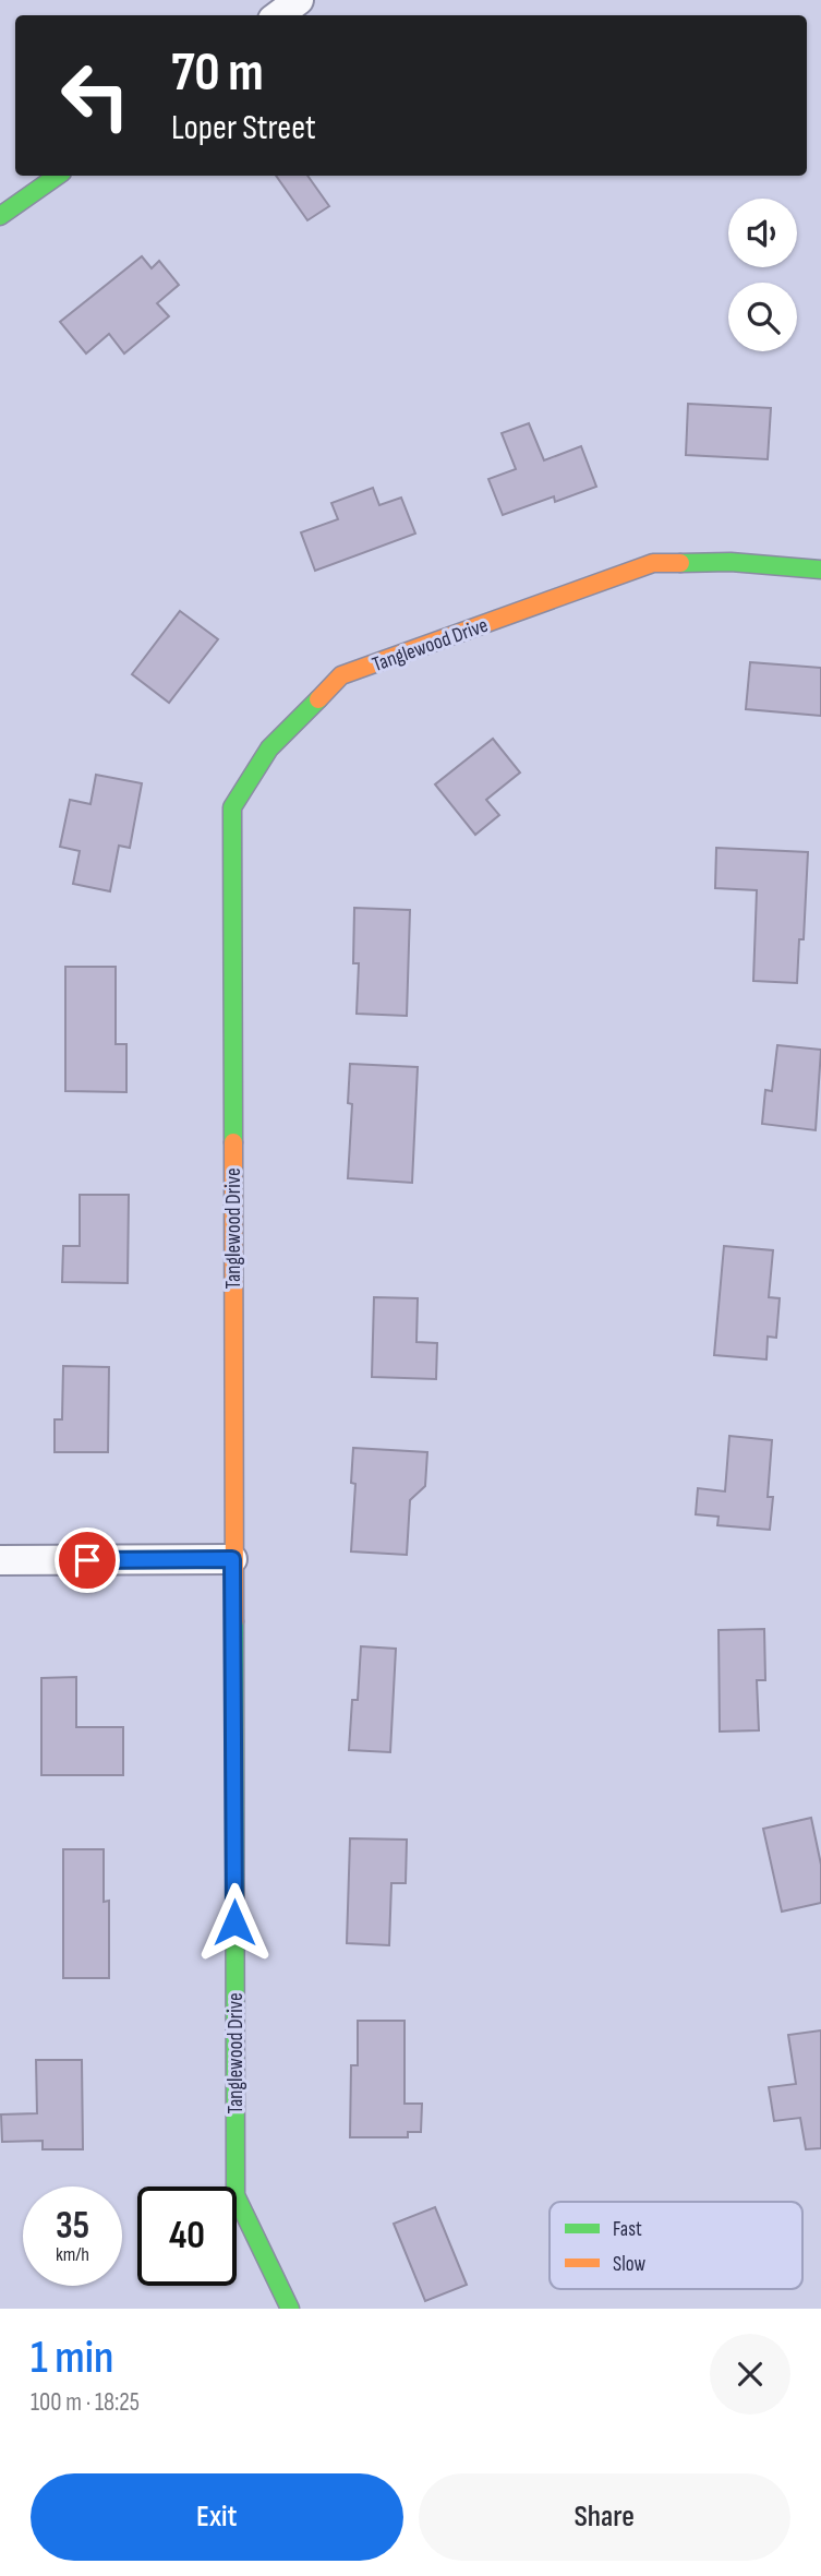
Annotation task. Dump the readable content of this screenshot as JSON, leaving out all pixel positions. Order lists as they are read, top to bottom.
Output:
{
  "streets": {
    "street": ["Tanglewood Drive"]
  },
  "legend": ["Fast", "Slow"],
  "page": {
    "turn": ["70 m", "Loper Street"],
    "speed": "35 km/h",
    "limit": "40",
    "heading": ["1 min", "100 m · 18:25"],
    "buttons": ["Exit", "Share"]
  }
}
